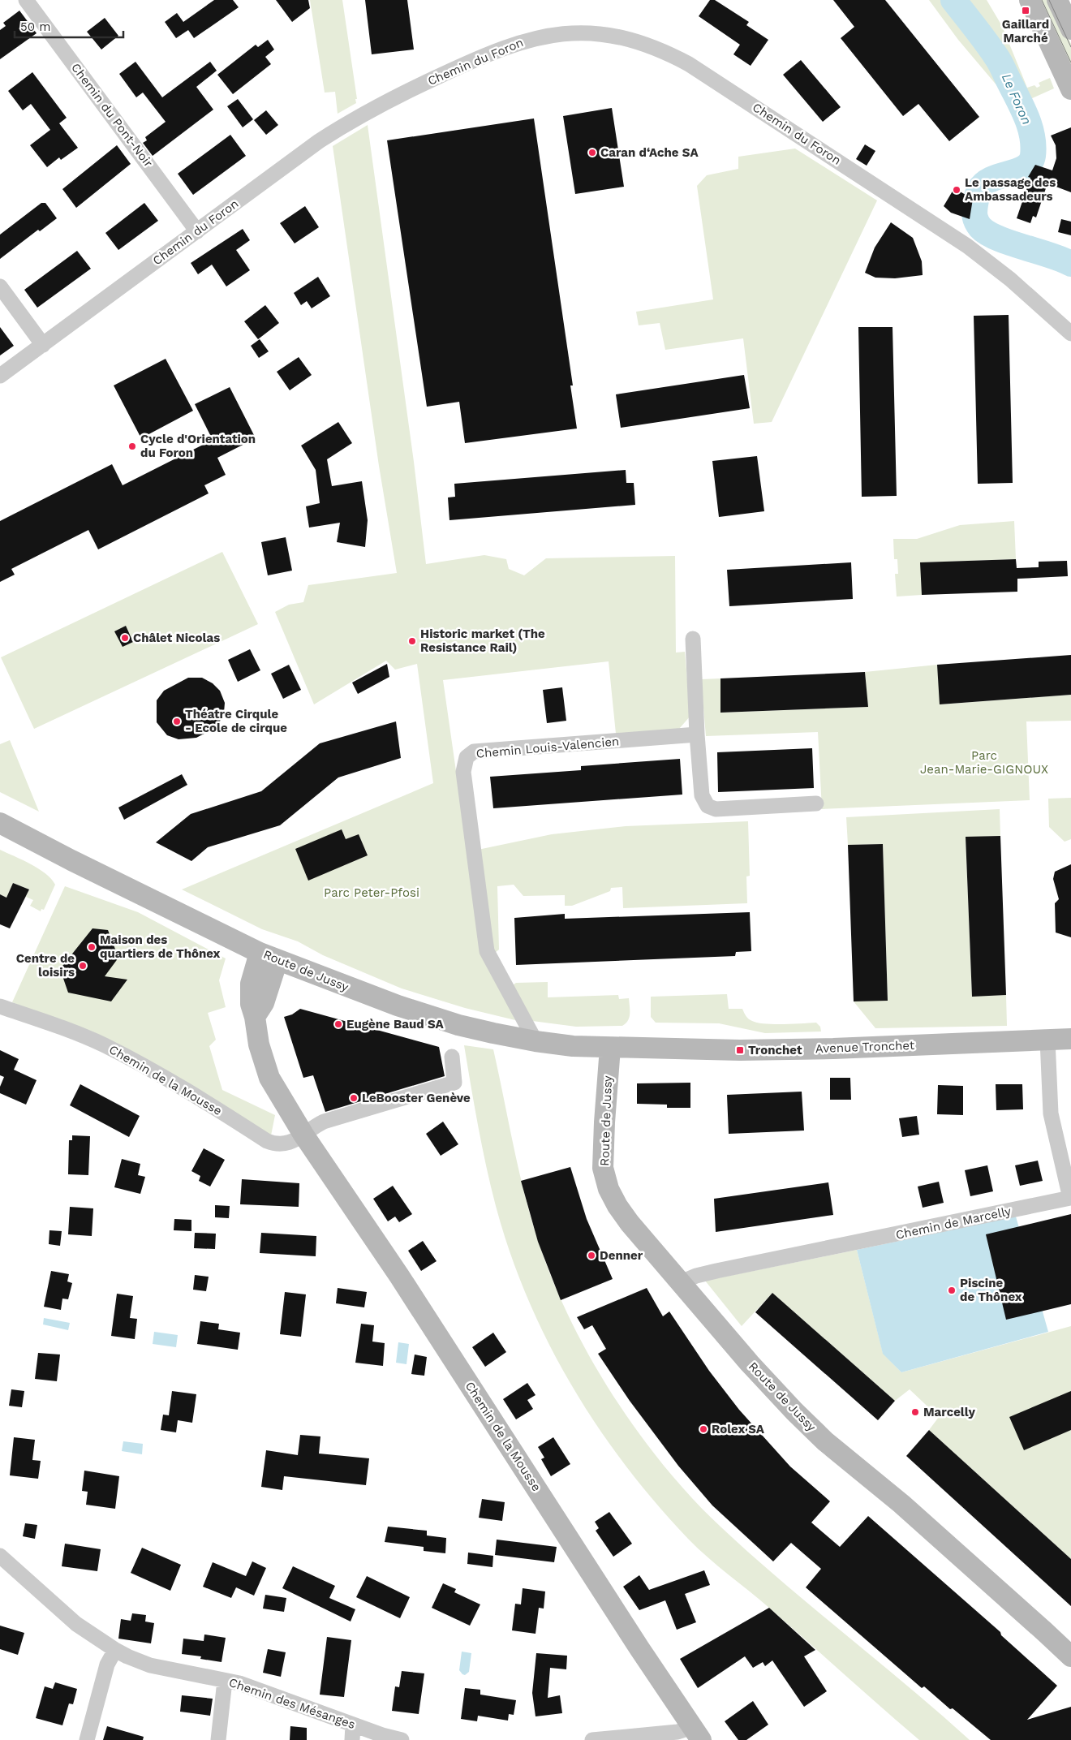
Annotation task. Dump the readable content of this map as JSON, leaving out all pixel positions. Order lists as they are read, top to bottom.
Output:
{
  "streets": {
    "street": [
      "Chemin du Foron",
      "Chemin du Pont-Noir",
      "Chemin Louis-Valencien",
      "Route de Jussy",
      "Avenue Tronchet",
      "Chemin de la Mousse",
      "Chemin de Marcelly",
      "Chemin des Mésanges"
    ]
  },
  "crossings": [
    ["Chemin du Foron", "Chemin du Pont-Noir"],
    ["Chemin Louis-Valencien", "Route de Jussy"],
    ["Route de Jussy", "Avenue Tronchet"],
    ["Route de Jussy", "Chemin de la Mousse"],
    ["Route de Jussy", "Chemin de Marcelly"],
    ["Avenue Tronchet", "Chemin de Marcelly"]
  ],
  "water": ["Le Foron"],
  "parks": ["Parc Jean-Marie-GIGNOUX", "Parc Peter-Pfosi"],
  "places": {
    "transit": ["Gaillard Marché", "Tronchet"],
    "other": [
      "Caran d‘Ache SA",
      "Le passage des Ambassadeurs",
      "Cycle d'Orientation du Foron",
      "Châlet Nicolas",
      "Historic market (The Resistance Rail)",
      "Théatre Cirqule - Ecole de cirque",
      "Maison des quartiers de Thônex",
      "Centre de loisirs",
      "Eugène Baud SA",
      "LeBooster Genève",
      "Denner",
      "Piscine de Thônex",
      "Marcelly",
      "Rolex SA"
    ]
  },
  "scale_bar": "50 m"
}
